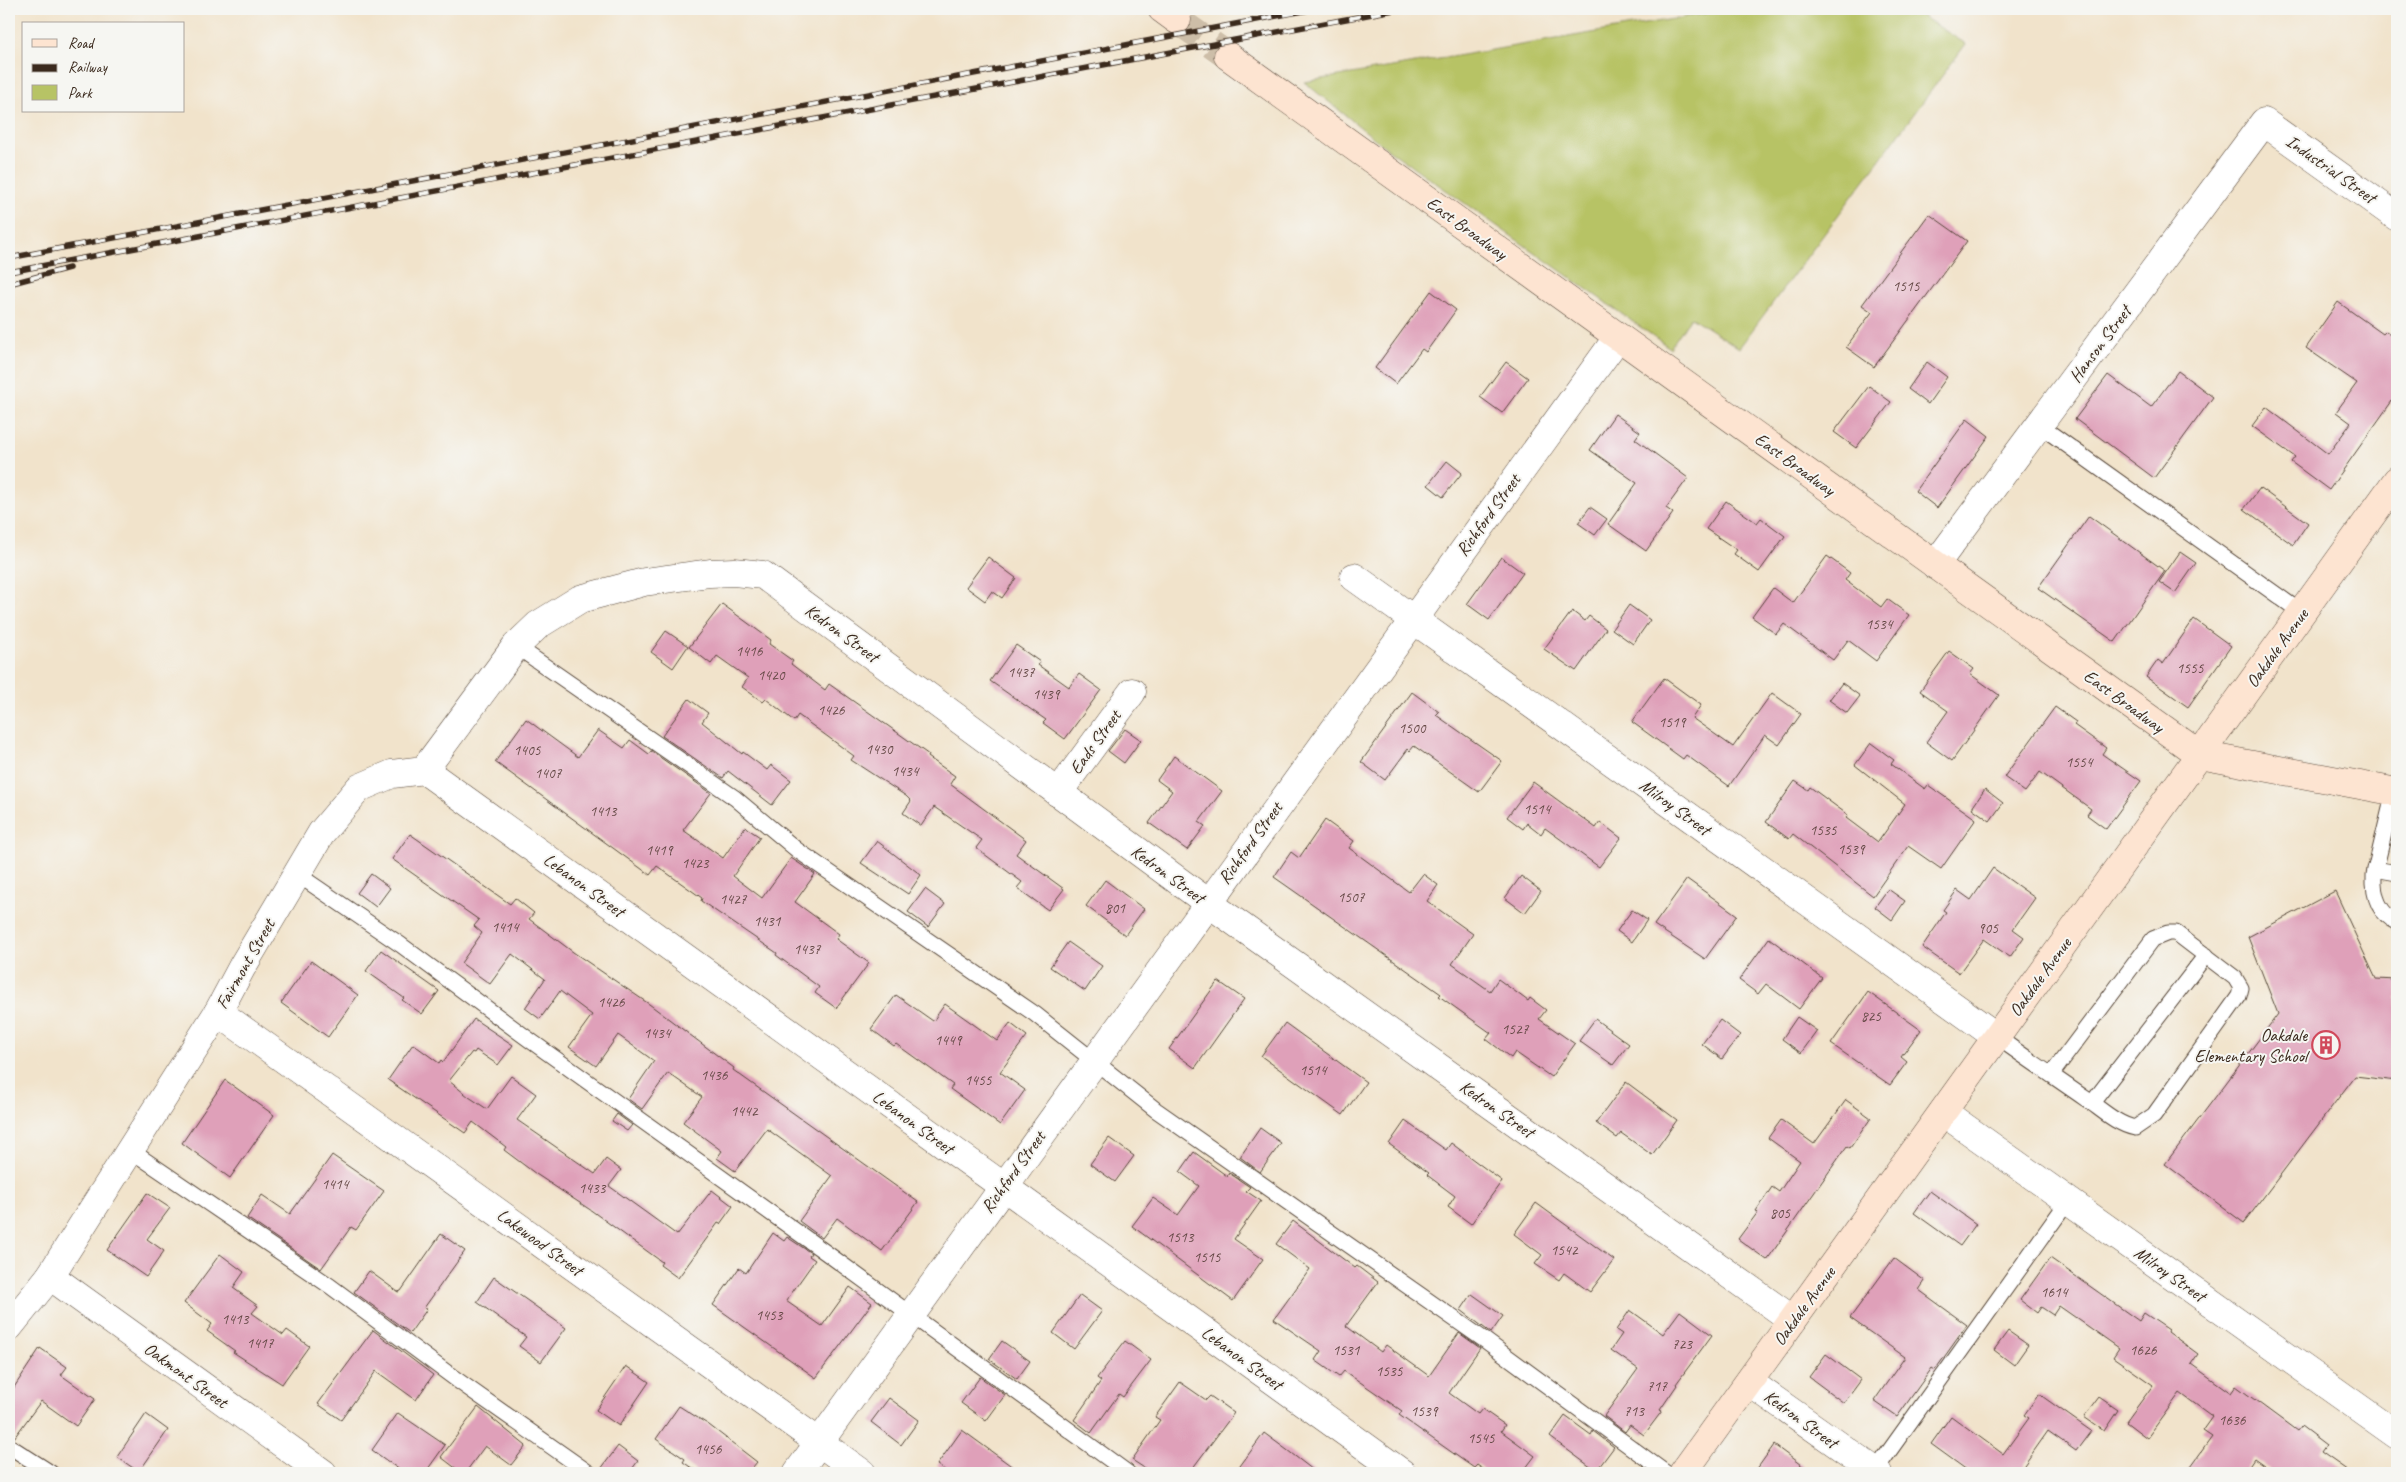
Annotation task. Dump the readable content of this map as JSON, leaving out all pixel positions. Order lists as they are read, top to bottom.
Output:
{
  "streets": {
    "street": [
      "Industrial Street",
      "East Broadway",
      "Hanson Street",
      "Richford Street",
      "Kedron Street",
      "Oakdale Avenue",
      "Eads Street",
      "Milroy Street",
      "Lebanon Street",
      "Fairmont Street",
      "Lakewood Street",
      "Oakmont Street"
    ]
  },
  "crossings": [
    ["Industrial Street", "Hanson Street"],
    ["East Broadway", "Hanson Street"],
    ["East Broadway", "Richford Street"],
    ["East Broadway", "Oakdale Avenue"],
    ["Richford Street", "Kedron Street"],
    ["Richford Street", "Milroy Street"],
    ["Richford Street", "Lebanon Street"],
    ["Richford Street", "Lakewood Street"],
    ["Kedron Street", "Oakdale Avenue"],
    ["Kedron Street", "Eads Street"],
    ["Oakdale Avenue", "Milroy Street"],
    ["Lebanon Street", "Fairmont Street"],
    ["Fairmont Street", "Lakewood Street"],
    ["Fairmont Street", "Oakmont Street"]
  ],
  "places": {
    "building": ["Oakdale Elementary School"]
  },
  "house_numbers": [
    "1515",
    "1534",
    "1416",
    "1555",
    "1437",
    "1420",
    "1439",
    "1426",
    "1519",
    "1500",
    "1430",
    "1405",
    "1554",
    "1434",
    "1407",
    "1514",
    "1413",
    "1535",
    "1539",
    "1419",
    "1423",
    "1507",
    "1427",
    "801",
    "1431",
    "1414",
    "905",
    "1437",
    "1426",
    "825",
    "1527",
    "1434",
    "1449",
    "1514",
    "1436",
    "1455",
    "1442",
    "1414",
    "1433",
    "805",
    "1513",
    "1542",
    "1515",
    "1614",
    "1453",
    "1413",
    "1417",
    "723",
    "1531",
    "1626",
    "1535",
    "717",
    "1539",
    "713",
    "1636",
    "1545",
    "1456"
  ],
  "legend": ["Road", "Railway", "Park"]
}
